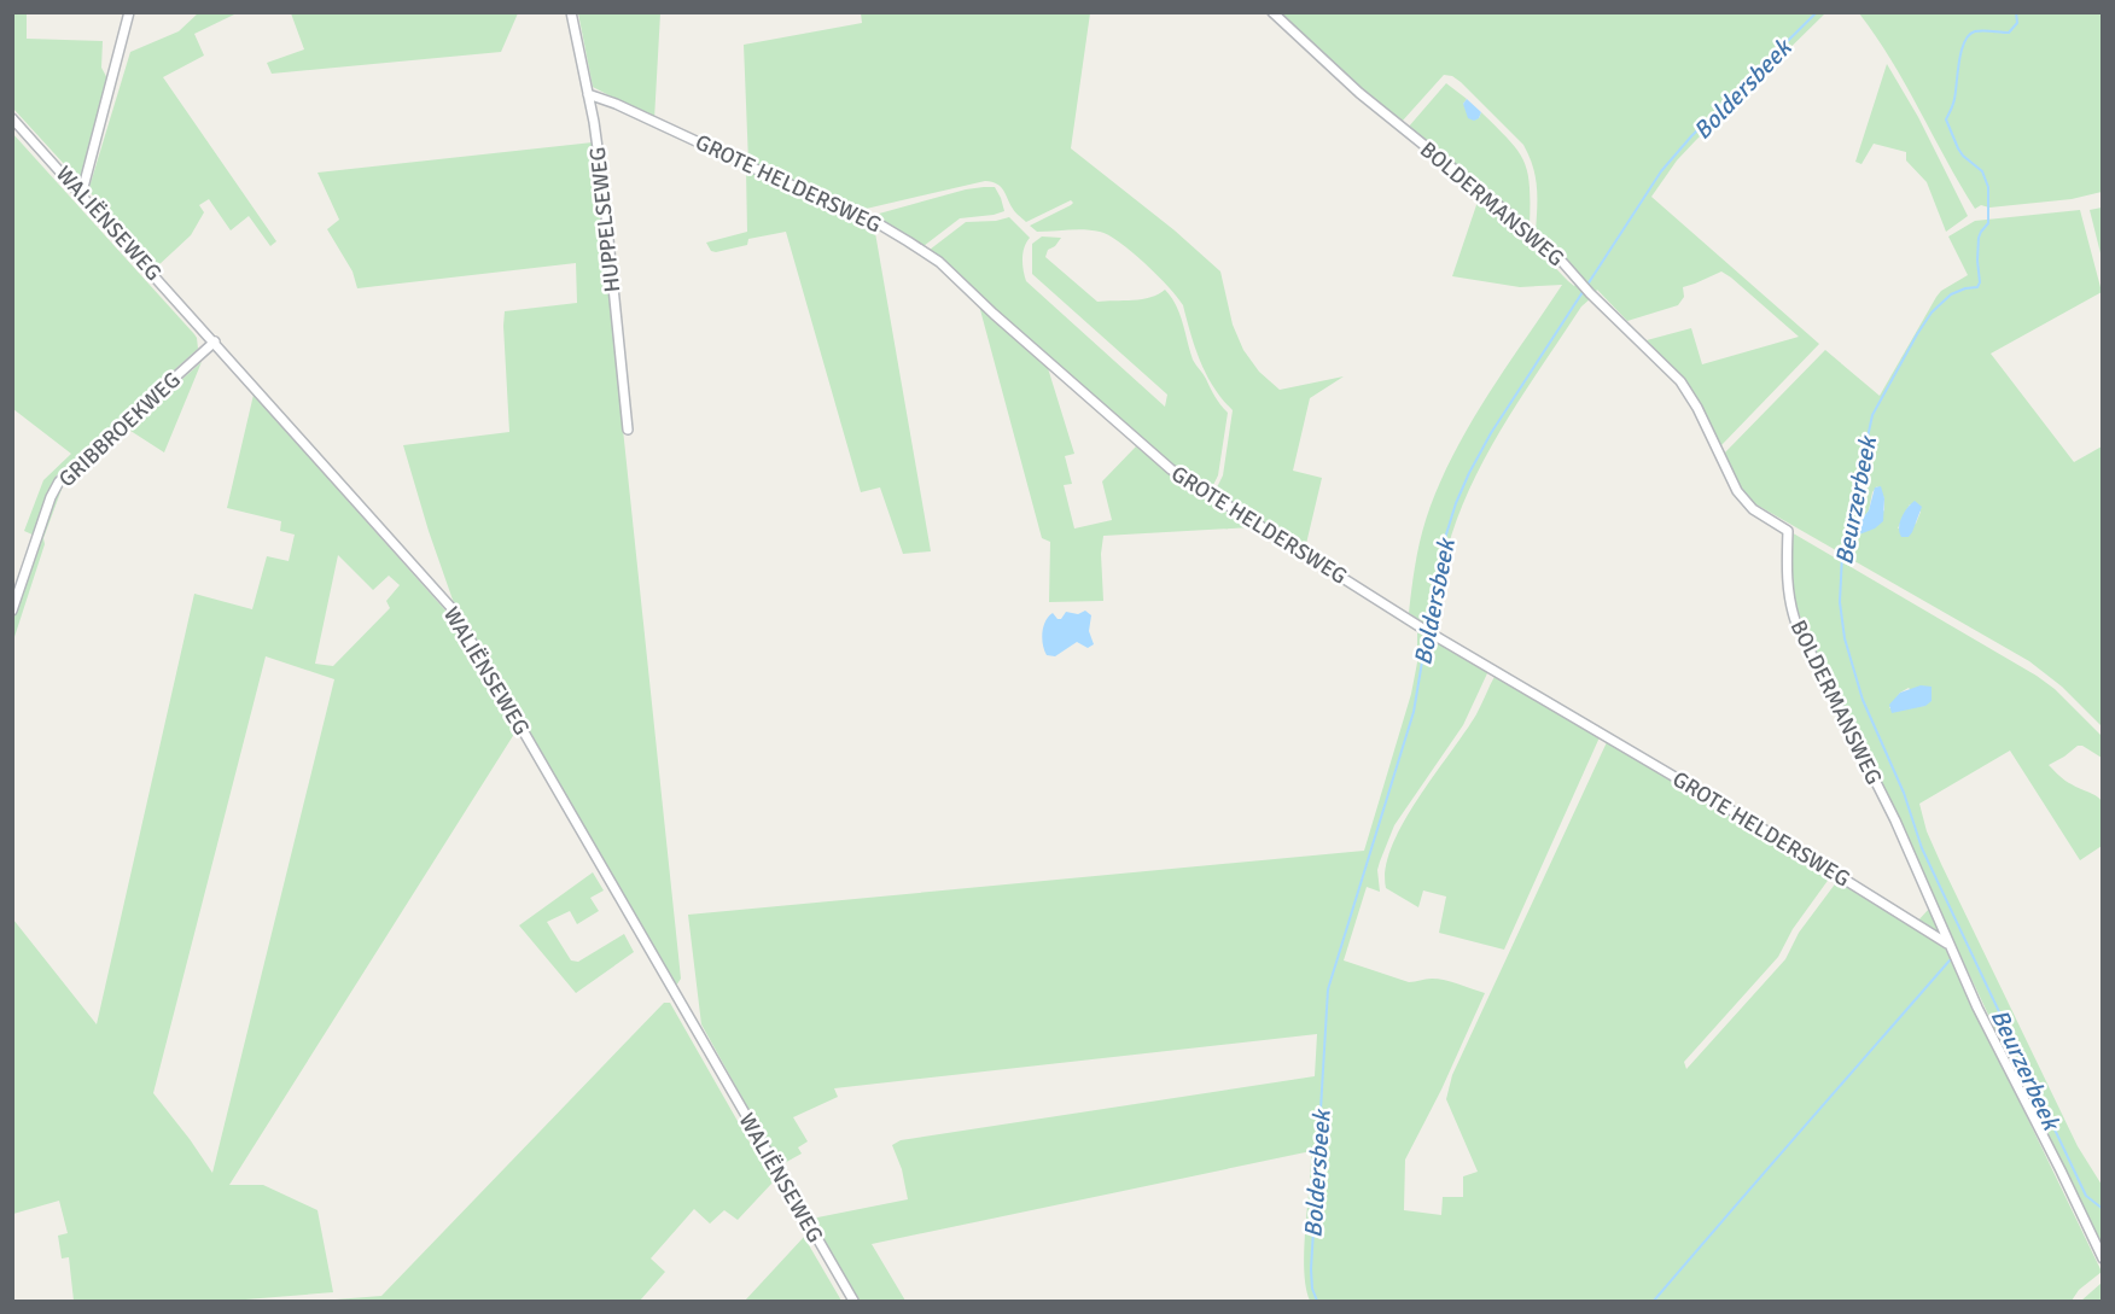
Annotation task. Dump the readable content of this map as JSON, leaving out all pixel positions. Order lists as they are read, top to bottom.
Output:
{
  "streets": {
    "street": [
      "GROTE HELDERSWEG",
      "BOLDERMANSWEG",
      "HUPPELSEWEG",
      "WALIËNSEWEG",
      "GRIBBROEKWEG"
    ]
  },
  "crossings": [
    ["GROTE HELDERSWEG", "BOLDERMANSWEG"],
    ["GROTE HELDERSWEG", "HUPPELSEWEG"],
    ["WALIËNSEWEG", "GRIBBROEKWEG"]
  ],
  "water": ["Boldersbeek", "Beurzerbeek"]
}
